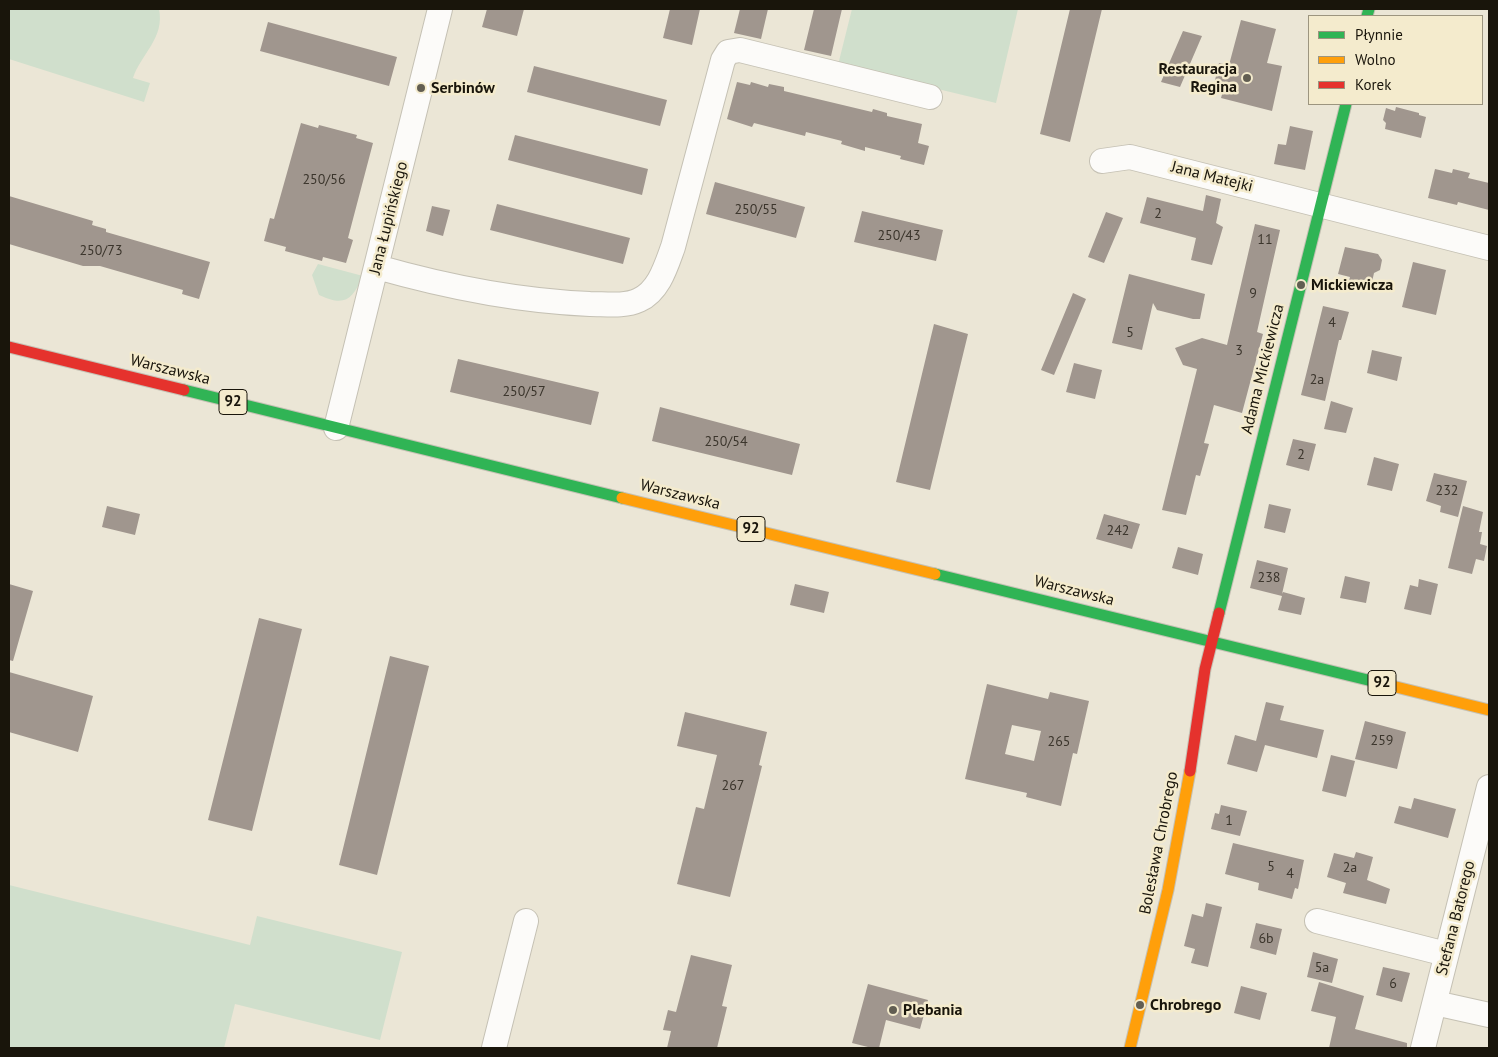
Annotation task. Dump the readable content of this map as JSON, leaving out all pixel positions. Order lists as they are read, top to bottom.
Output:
{
  "streets": {
    "main road": [
      "Adama Mickiewicza",
      "Warszawska",
      "92",
      "Bolesława Chrobrego"
    ],
    "street": ["Jana Matejki", "Jana Łupińskiego", "Stefana Batorego"]
  },
  "crossings": [
    ["Jana Matejki", "Adama Mickiewicza"],
    ["Jana Łupińskiego", "Warszawska"],
    ["Adama Mickiewicza", "Warszawska"],
    ["Adama Mickiewicza", "Bolesława Chrobrego"],
    ["Warszawska", "Bolesława Chrobrego"]
  ],
  "places": [
    "Restauracja Regina",
    "Serbinów",
    "Mickiewicza",
    "Chrobrego",
    "Plebania"
  ],
  "house_numbers": [
    "250/56",
    "250/55",
    "2",
    "250/43",
    "11",
    "250/73",
    "9",
    "4",
    "5",
    "3",
    "2a",
    "250/57",
    "250/54",
    "2",
    "232",
    "242",
    "238",
    "259",
    "265",
    "267",
    "1",
    "5",
    "2a",
    "4",
    "6b",
    "5a",
    "6"
  ],
  "legend": ["Płynnie", "Wolno", "Korek"]
}
